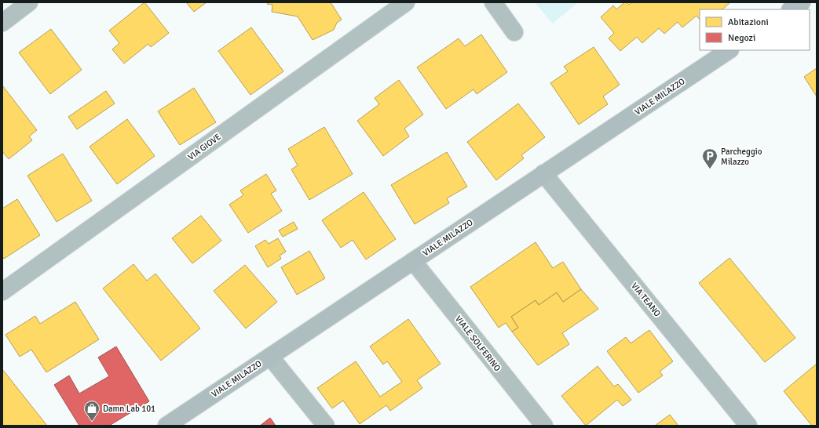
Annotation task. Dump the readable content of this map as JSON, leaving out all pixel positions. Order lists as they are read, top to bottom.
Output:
{
  "streets": {
    "street": [
      "VIALE MILAZZO",
      "VIA GIOVE",
      "VIA TEANO",
      "VIALE SOLFERINO"
    ]
  },
  "crossings": [
    ["VIALE MILAZZO", "VIA TEANO"],
    ["VIALE MILAZZO", "VIALE SOLFERINO"]
  ],
  "places": {
    "parking": ["Parcheggio Milazzo"],
    "shop": ["Damn Lab 101"]
  },
  "legend": ["Abitazioni", "Negozi"]
}
